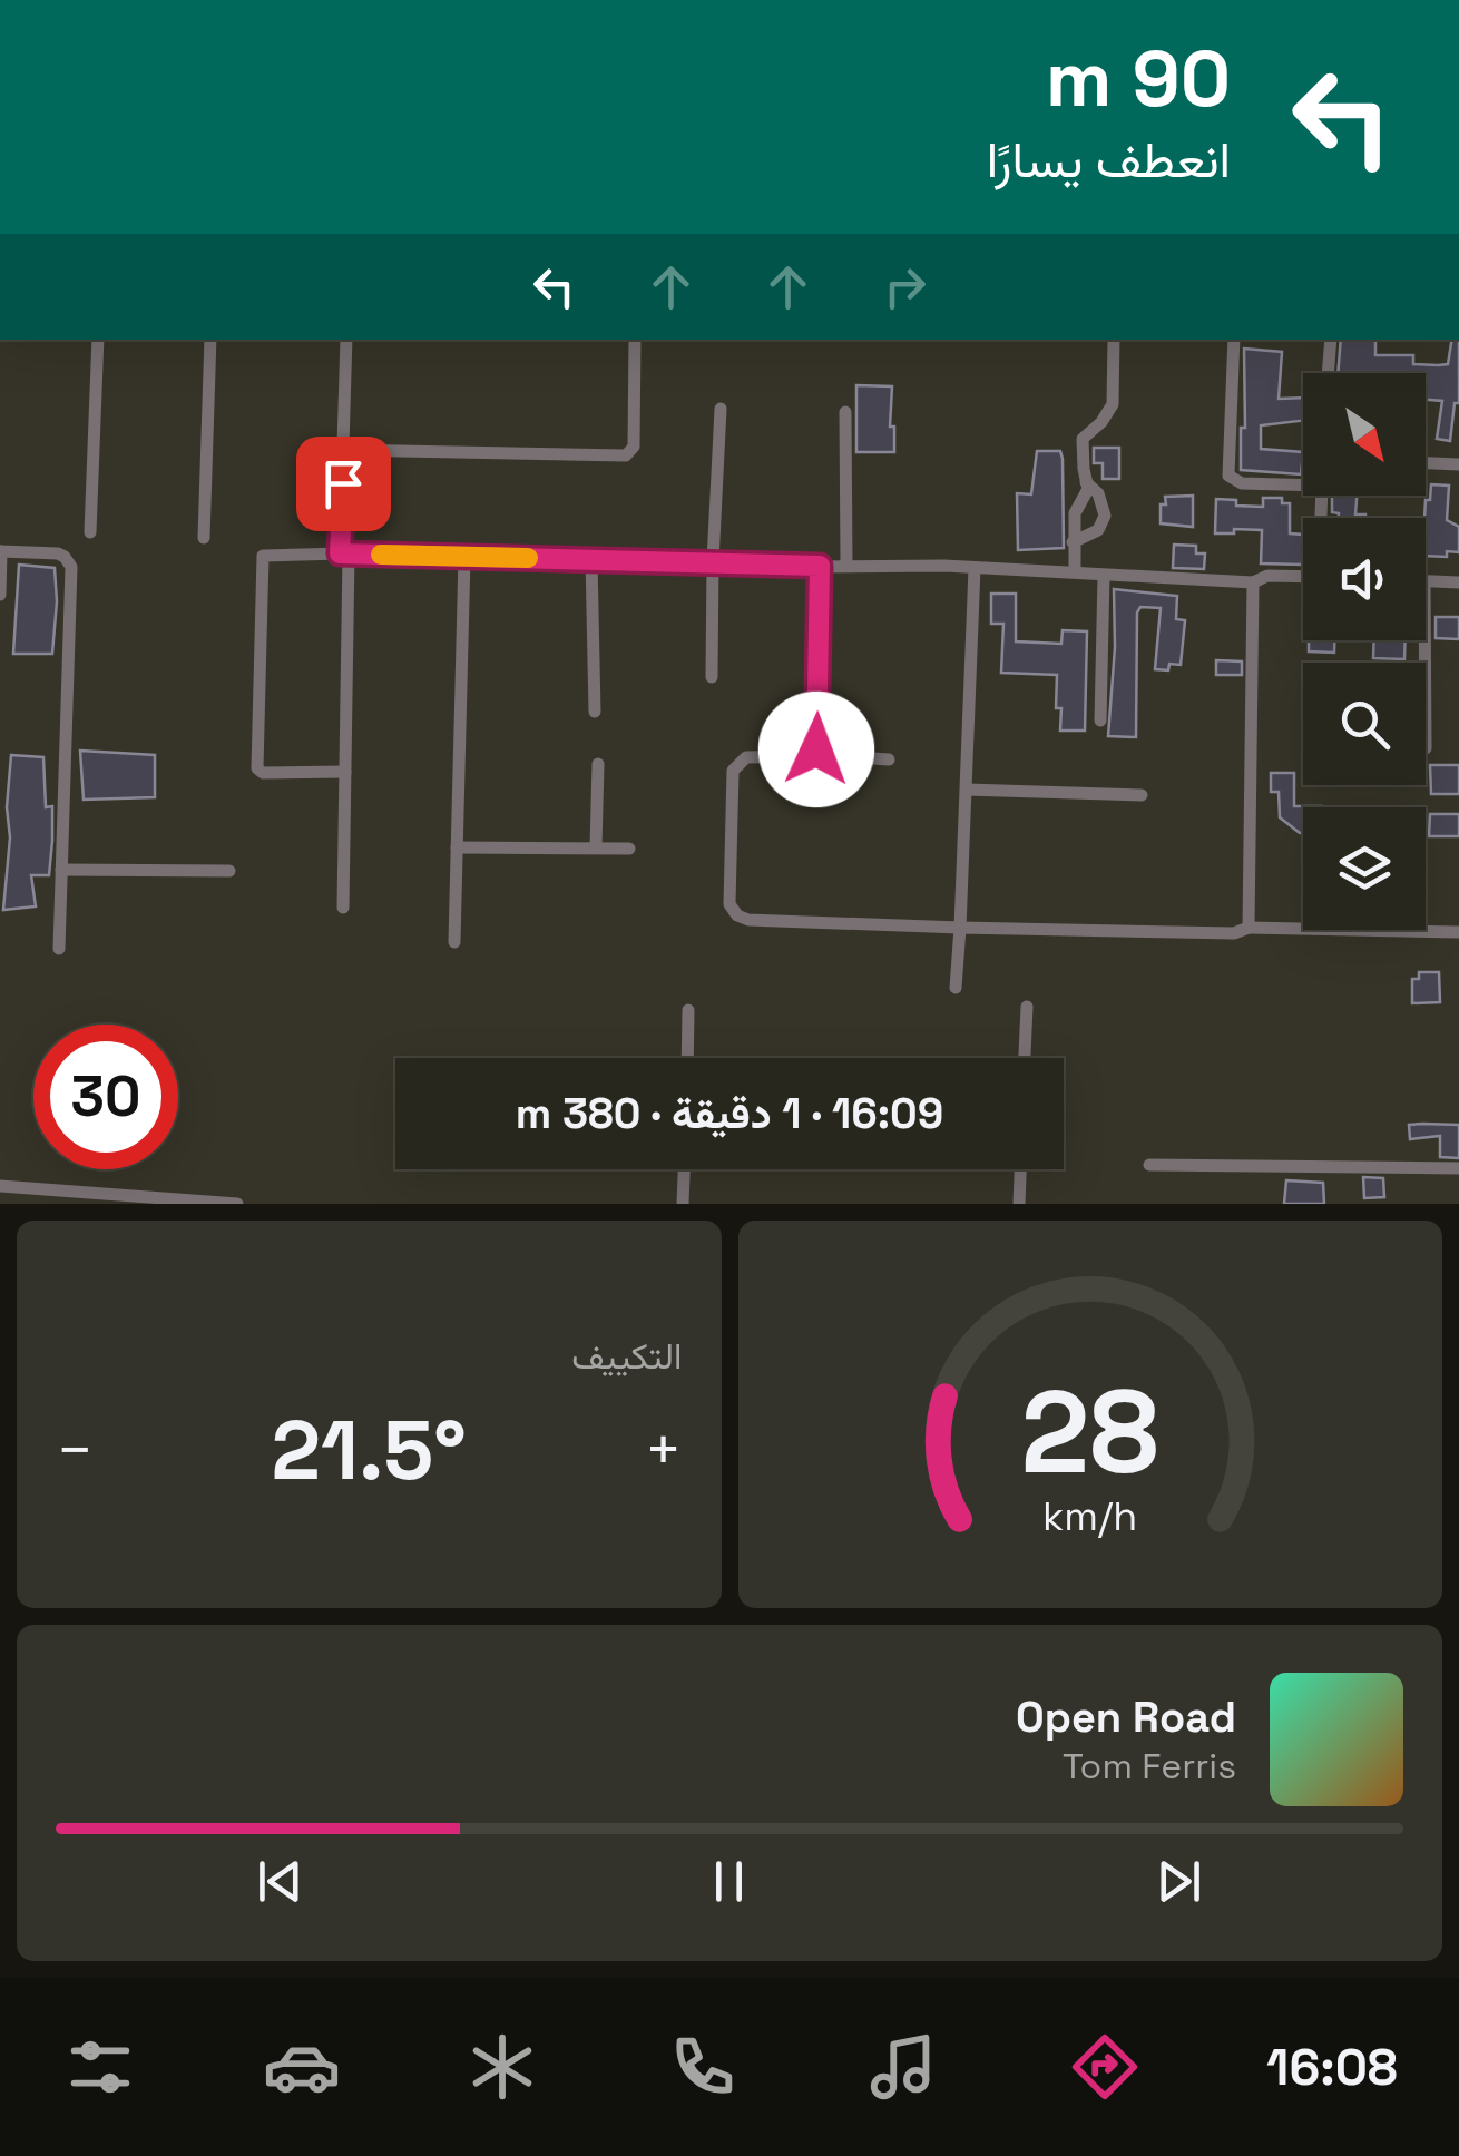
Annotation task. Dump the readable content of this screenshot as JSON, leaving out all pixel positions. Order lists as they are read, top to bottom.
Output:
{
  "north": "bottom right",
  "page": {
    "turn": ["90 m", "انعطف يسارًا"],
    "limit": "30",
    "trip": "16:09 · 1 دقيقة · 380 m",
    "tile": "التكييف",
    "heat": ["−", "21.5°", "+"],
    "song": ["Open Road", "Tom Ferris"],
    "tabs": "16:08",
    "gauge": ["28", "km/h"]
  }
}
